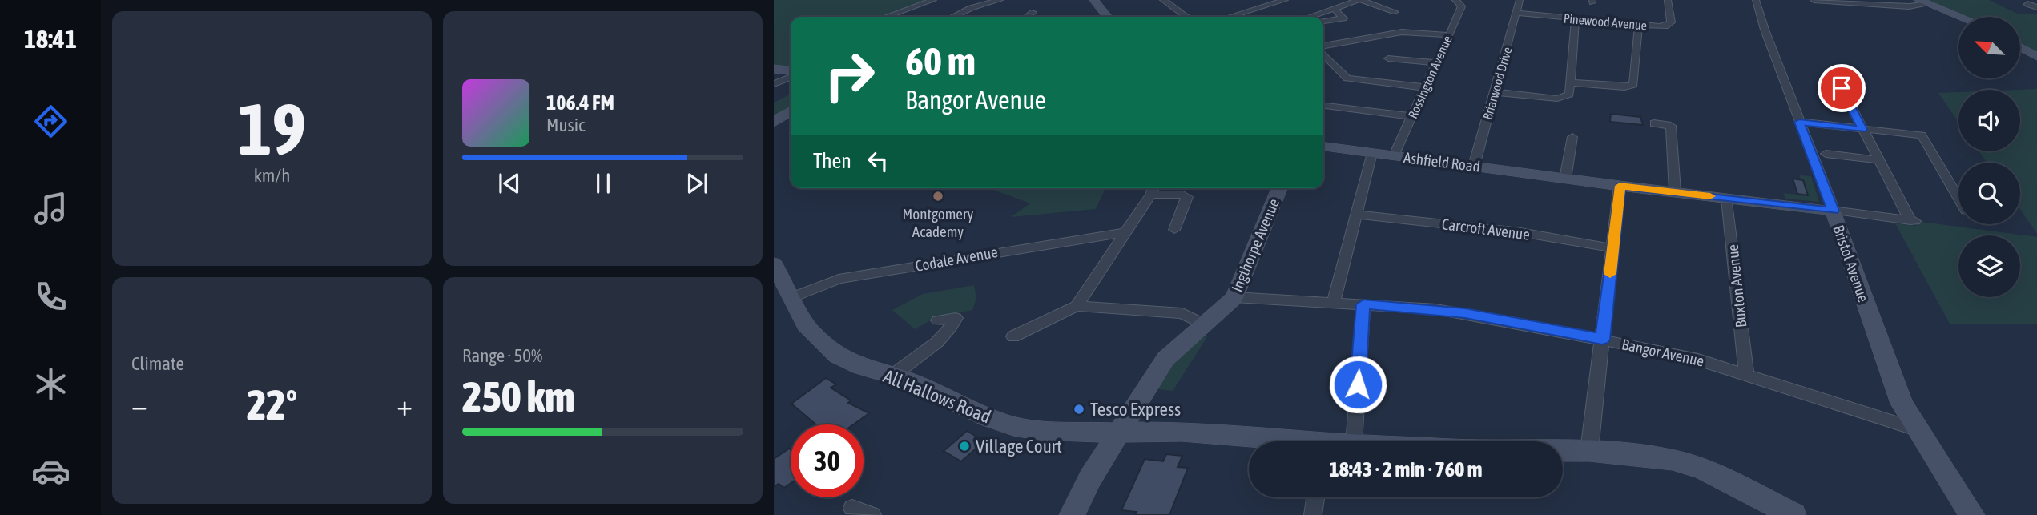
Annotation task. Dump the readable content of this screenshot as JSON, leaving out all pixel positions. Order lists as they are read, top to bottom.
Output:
{
  "streets": {
    "street": [
      "Pinewood Avenue",
      "Rossington Avenue",
      "Briarwood Drive",
      "Ashfield Road",
      "Carcroft Avenue",
      "Ingthorpe Avenue",
      "Codale Avenue",
      "Bristol Avenue",
      "Buxton Avenue",
      "Bangor Avenue",
      "All Hallows Road"
    ]
  },
  "crossings": [
    ["Pinewood Avenue", "Briarwood Drive"],
    ["Rossington Avenue", "Ashfield Road"],
    ["Briarwood Drive", "Ashfield Road"],
    ["Ashfield Road", "Bristol Avenue"],
    ["Ashfield Road", "Buxton Avenue"],
    ["Ingthorpe Avenue", "Bangor Avenue"],
    ["Ingthorpe Avenue", "All Hallows Road"],
    ["Codale Avenue", "All Hallows Road"],
    ["Bristol Avenue", "Bangor Avenue"],
    ["Buxton Avenue", "Bangor Avenue"]
  ],
  "places": ["Montgomery Academy", "Tesco Express", "Village Court"],
  "north": "top left",
  "page": {
    "tabs": "18:41",
    "tile": [
      ["19", "km/h"],
      "Climate",
      ["Range · 50%", "250 km"]
    ],
    "turn": ["60 m", "Bangor Avenue"],
    "song": ["106.4 FM", "Music"],
    "then": "Then",
    "heat": ["−", "22°", "+"],
    "limit": "30",
    "trip": "18:43 · 2 min · 760 m"
  }
}
